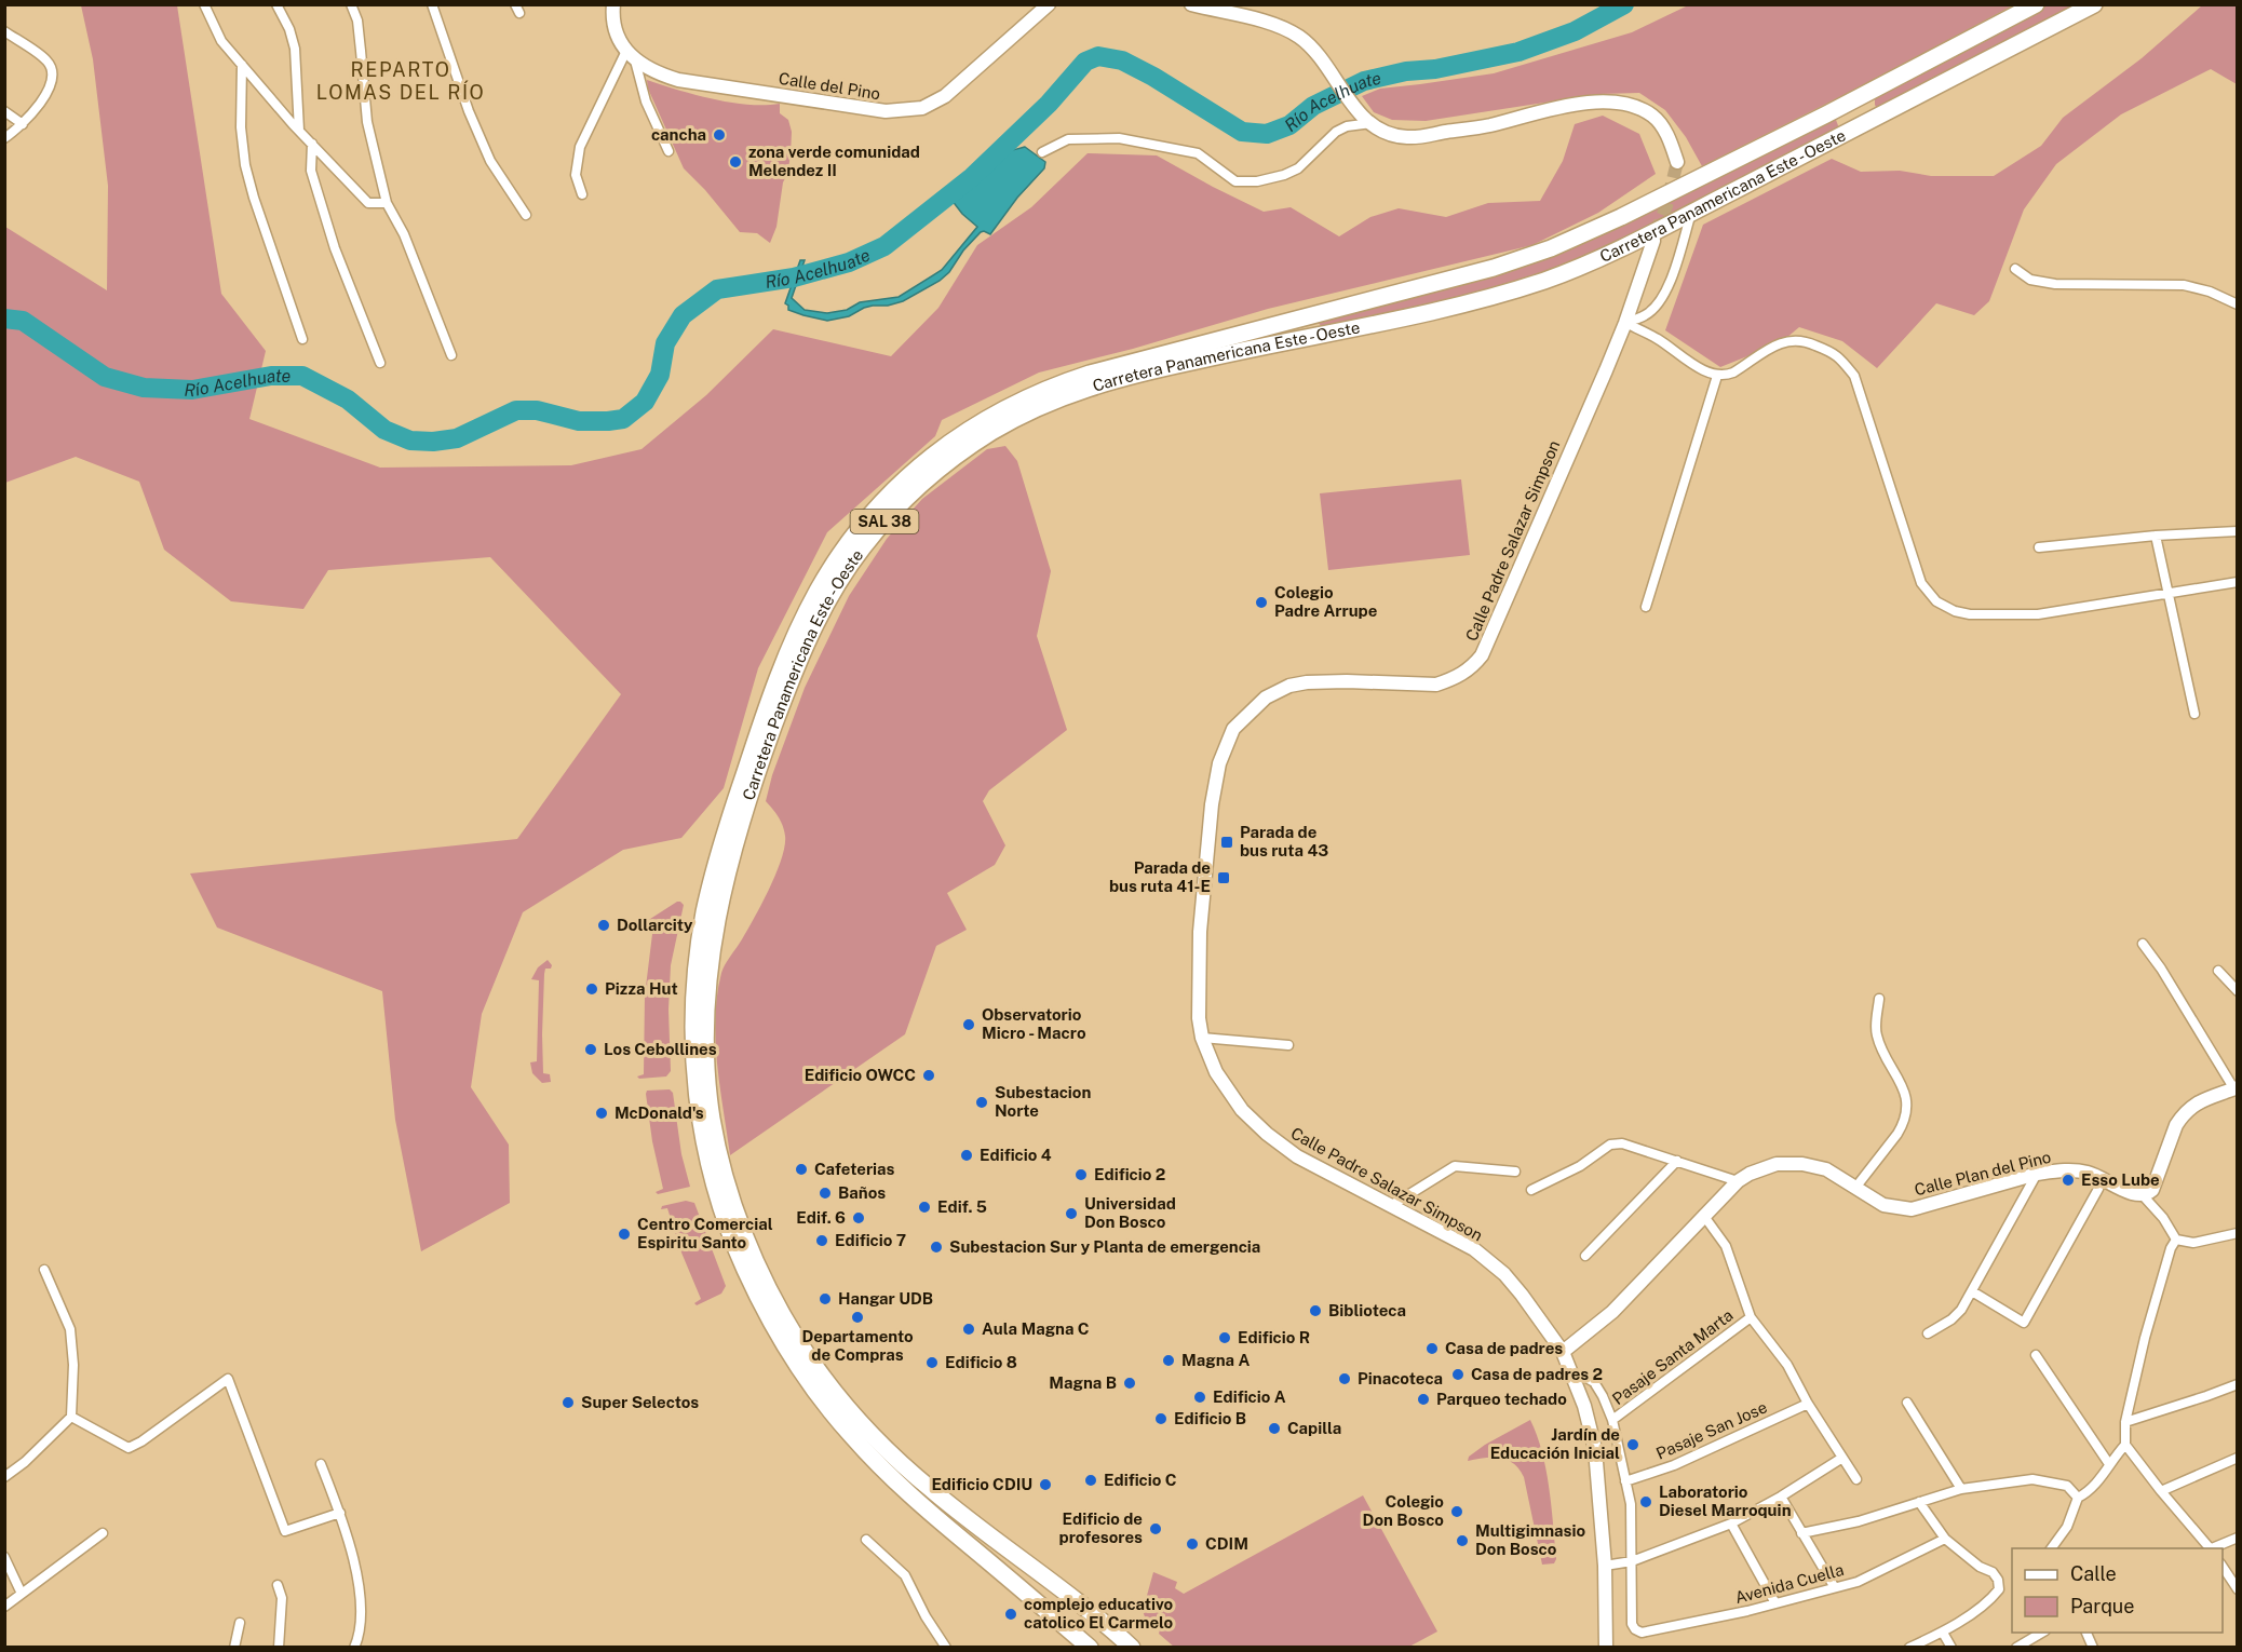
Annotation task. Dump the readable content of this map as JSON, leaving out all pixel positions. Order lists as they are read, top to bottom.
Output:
{
  "streets": {
    "highway": ["Carretera Panamericana Este - Oeste", "SAL 38"],
    "main road": ["Calle del Pino", "Calle Padre Salazar Simpson", "Calle Plan del Pino"],
    "street": ["Pasaje Santa Marta", "Pasaje San Jose", "Avenida Cuella"]
  },
  "crossings": [
    ["Calle Padre Salazar Simpson", "Calle Plan del Pino"]
  ],
  "districts": ["REPARTO LOMAS DEL RÍO"],
  "water": ["Río Acelhuate"],
  "places": {
    "other": [
      "cancha",
      "zona verde comunidad Melendez II",
      "Colegio Padre Arrupe",
      "Dollarcity",
      "Pizza Hut",
      "Observatorio Micro - Macro",
      "Los Cebollines",
      "Edificio OWCC",
      "Subestacion Norte",
      "McDonald's",
      "Edificio 4",
      "Cafeterias",
      "Edificio 2",
      "Esso Lube",
      "Baños",
      "Edif. 5",
      "Universidad Don Bosco",
      "Edif. 6",
      "Centro Comercial Espiritu Santo",
      "Edificio 7",
      "Subestacion Sur y Planta de emergencia",
      "Hangar UDB",
      "Biblioteca",
      "Departamento de Compras",
      "Aula Magna C",
      "Edificio R",
      "Casa de padres",
      "Magna A",
      "Edificio 8",
      "Casa de padres 2",
      "Pinacoteca",
      "Magna B",
      "Edificio A",
      "Parqueo techado",
      "Super Selectos",
      "Edificio B",
      "Capilla",
      "Jardín de Educación Inicial",
      "Edificio C",
      "Edificio CDIU",
      "Laboratorio Diesel Marroquin",
      "Colegio Don Bosco",
      "Edificio de profesores",
      "Multigimnasio Don Bosco",
      "CDIM",
      "complejo educativo catolico El Carmelo"
    ],
    "transit": ["Parada de bus ruta 43", "Parada de bus ruta 41-E"]
  },
  "legend": ["Calle", "Parque"]
}
